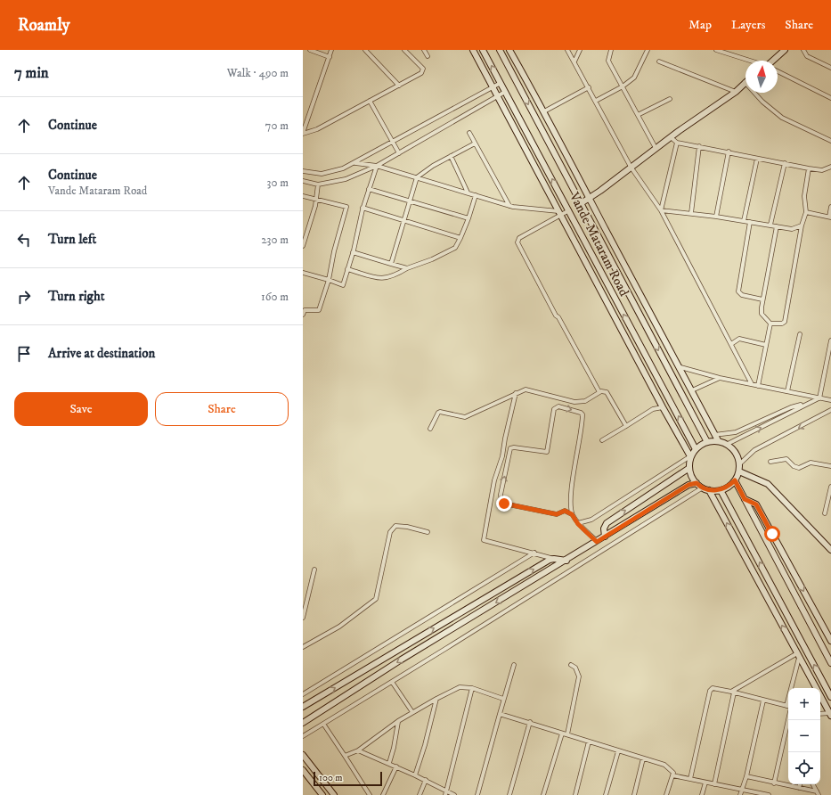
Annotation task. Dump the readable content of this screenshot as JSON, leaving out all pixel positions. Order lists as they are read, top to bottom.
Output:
{
  "streets": {
    "street": ["Vande Mataram Road"]
  },
  "scale_bar": "100 m",
  "north": "top",
  "page": {
    "header": "Roamly",
    "nav": ["Map", "Layers", "Share"],
    "heading": ["7 min", "Walk · 490 m"],
    "list": [
      ["Continue", "70 m"],
      ["Continue", "Vande Mataram Road", "30 m"],
      ["Turn left", "230 m"],
      ["Turn right", "160 m"],
      "Arrive at destination"
    ],
    "buttons": ["Save", "Share"],
    "map_buttons": ["+", "−"],
    "scale": "100 m"
  }
}
